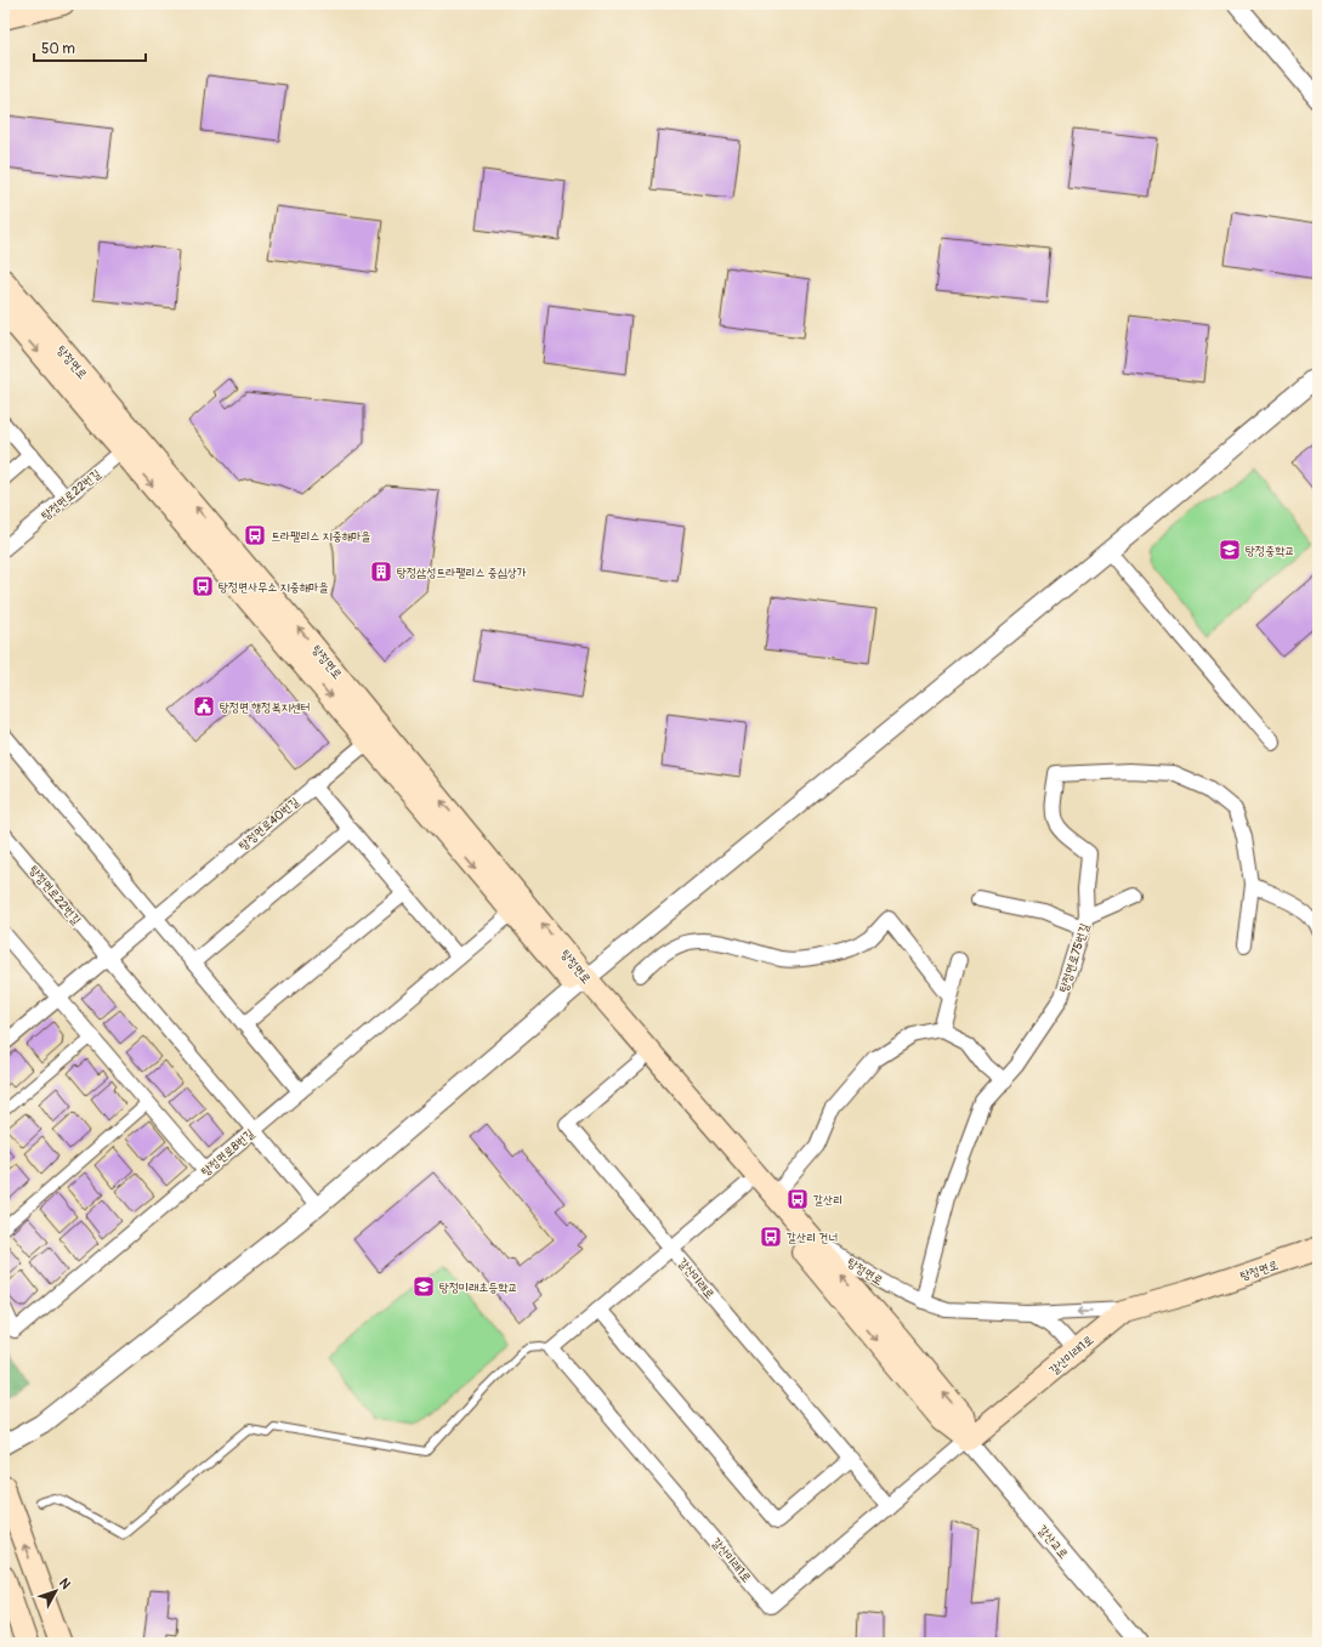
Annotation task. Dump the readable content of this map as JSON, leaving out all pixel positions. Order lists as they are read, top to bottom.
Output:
{
  "streets": {
    "main road": ["탕정면로", "갈산미래1로"],
    "street": [
      "탕정면로22번길",
      "탕정면로40번길",
      "탕정면로75번길",
      "탕정면로8번길",
      "갈산미래로",
      "갈산교로"
    ]
  },
  "crossings": [
    ["탕정면로", "탕정면로22번길"],
    ["탕정면로", "탕정면로40번길"],
    ["탕정면로", "탕정면로75번길"],
    ["탕정면로", "탕정면로8번길"],
    ["탕정면로", "갈산미래로"],
    ["탕정면로", "갈산미래1로"],
    ["탕정면로22번길", "탕정면로40번길"],
    ["갈산미래로", "갈산미래1로"],
    ["갈산미래1로", "갈산교로"]
  ],
  "places": {
    "bus stop": [
      "트라팰리스 지중해마을",
      "탕정면사무소 지중해마을",
      "갈산리",
      "갈산리 건너"
    ],
    "school or university": ["탕정중학교", "탕정미래초등학교"],
    "building": ["탕정삼성트라팰리스 중심상가"],
    "public building": ["탕정면 행정복지센터"]
  },
  "scale_bar": "50 m",
  "north": "top right"
}
